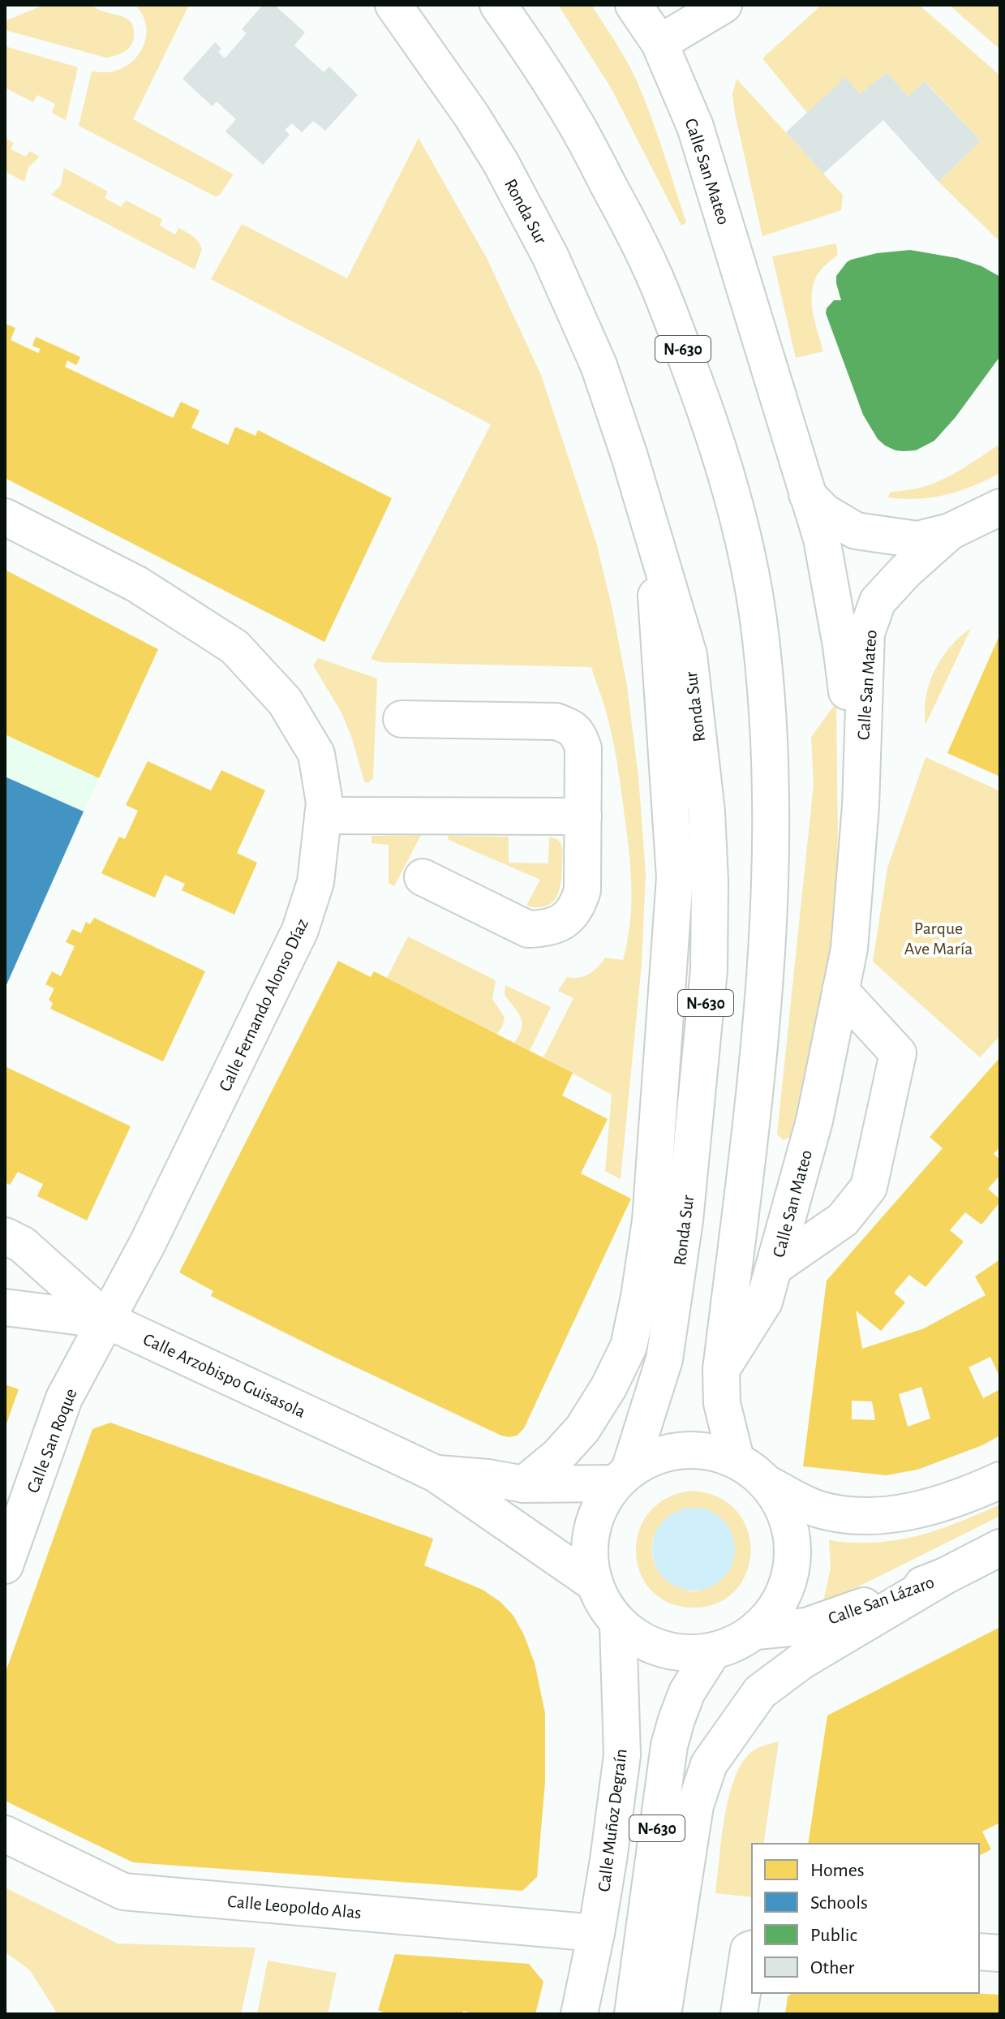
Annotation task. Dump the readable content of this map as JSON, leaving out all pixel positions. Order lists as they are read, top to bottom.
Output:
{
  "streets": {
    "main road": [
      "Calle San Mateo",
      "Ronda Sur",
      "N-630",
      "Calle Fernando Alonso Díaz",
      "Calle Arzobispo Guisasola",
      "Calle San Roque",
      "Calle San Lázaro",
      "Calle Muñoz Degraín",
      "Calle Leopoldo Alas"
    ]
  },
  "crossings": [
    ["Calle San Mateo", "N-630"],
    ["Ronda Sur", "N-630"],
    ["Ronda Sur", "Calle Arzobispo Guisasola"],
    ["Ronda Sur", "Calle San Lázaro"],
    ["Ronda Sur", "Calle Muñoz Degraín"],
    ["N-630", "Calle Arzobispo Guisasola"],
    ["N-630", "Calle San Lázaro"],
    ["N-630", "Calle Muñoz Degraín"],
    ["Calle Fernando Alonso Díaz", "Calle Arzobispo Guisasola"],
    ["Calle Fernando Alonso Díaz", "Calle San Roque"],
    ["Calle Arzobispo Guisasola", "Calle San Roque"],
    ["Calle Arzobispo Guisasola", "Calle San Lázaro"],
    ["Calle Arzobispo Guisasola", "Calle Muñoz Degraín"],
    ["Calle San Lázaro", "Calle Muñoz Degraín"],
    ["Calle Muñoz Degraín", "Calle Leopoldo Alas"]
  ],
  "parks": ["Parque Ave María"],
  "legend": [
    "Homes",
    "Schools",
    "Public",
    "Other"
  ]
}
